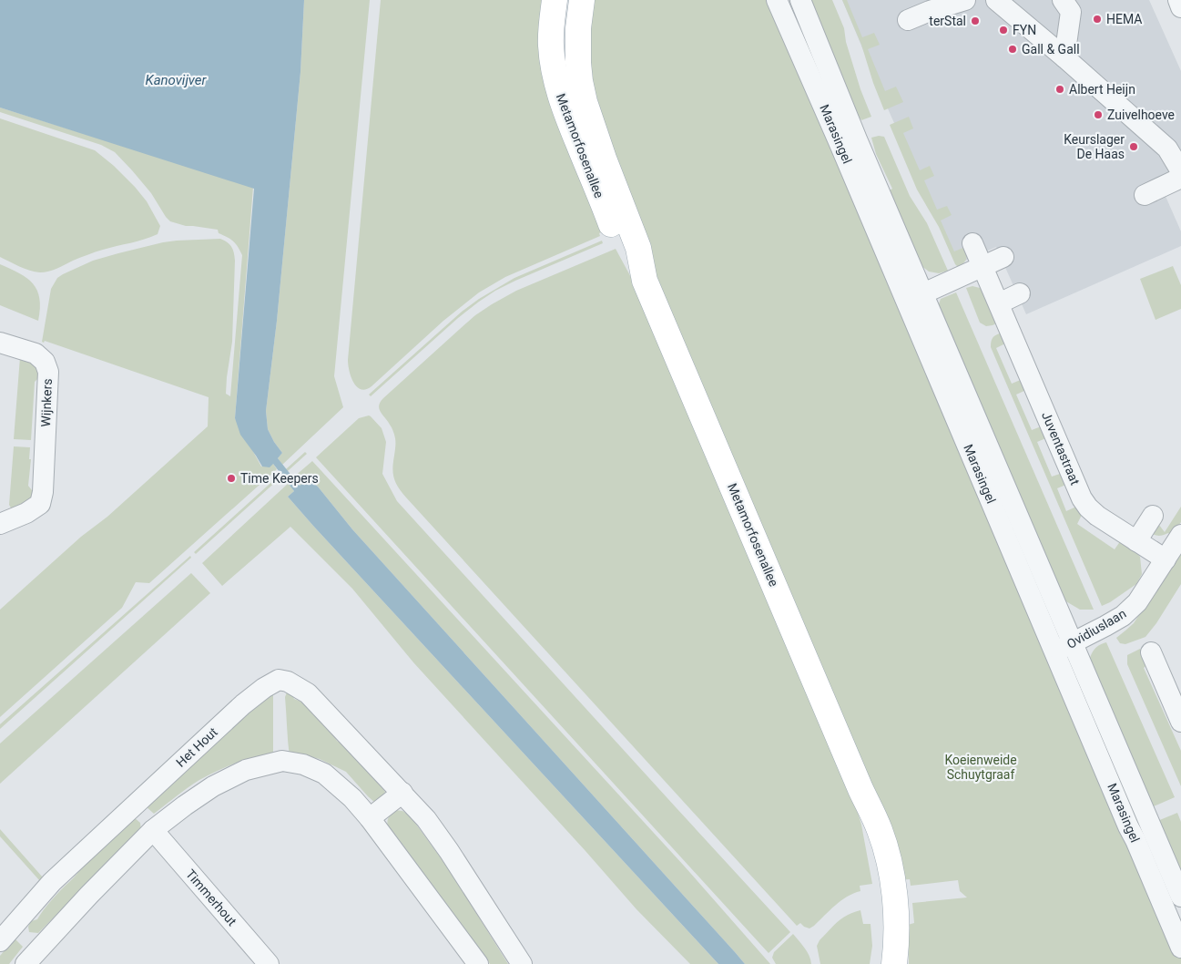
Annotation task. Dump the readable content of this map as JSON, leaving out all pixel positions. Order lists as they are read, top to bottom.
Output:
{
  "streets": {
    "main road": ["Metamorfosenallee"],
    "street": [
      "Marasingel",
      "Wijnkers",
      "Juventastraat",
      "Ovidiuslaan",
      "Het Hout",
      "Timmerhout"
    ]
  },
  "crossings": [
    ["Marasingel", "Ovidiuslaan"],
    ["Juventastraat", "Ovidiuslaan"]
  ],
  "water": ["Kanovijver"],
  "parks": ["Koeienweide Schuytgraaf"],
  "places": [
    "HEMA",
    "terStal",
    "FYN",
    "Gall & Gall",
    "Albert Heijn",
    "Zuivelhoeve",
    "Keurslager De Haas",
    "Time Keepers"
  ]
}
